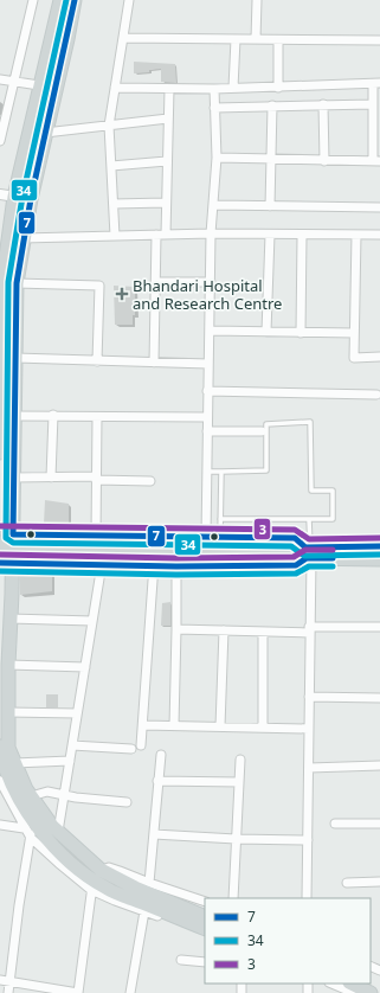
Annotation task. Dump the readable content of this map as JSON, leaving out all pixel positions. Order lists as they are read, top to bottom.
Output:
{
  "places": {
    "health": ["Bhandari Hospital and Research Centre"]
  },
  "lines": ["transit line 7", "transit line 34", "transit line 3"],
  "legend": ["7", "34", "3"]
}
